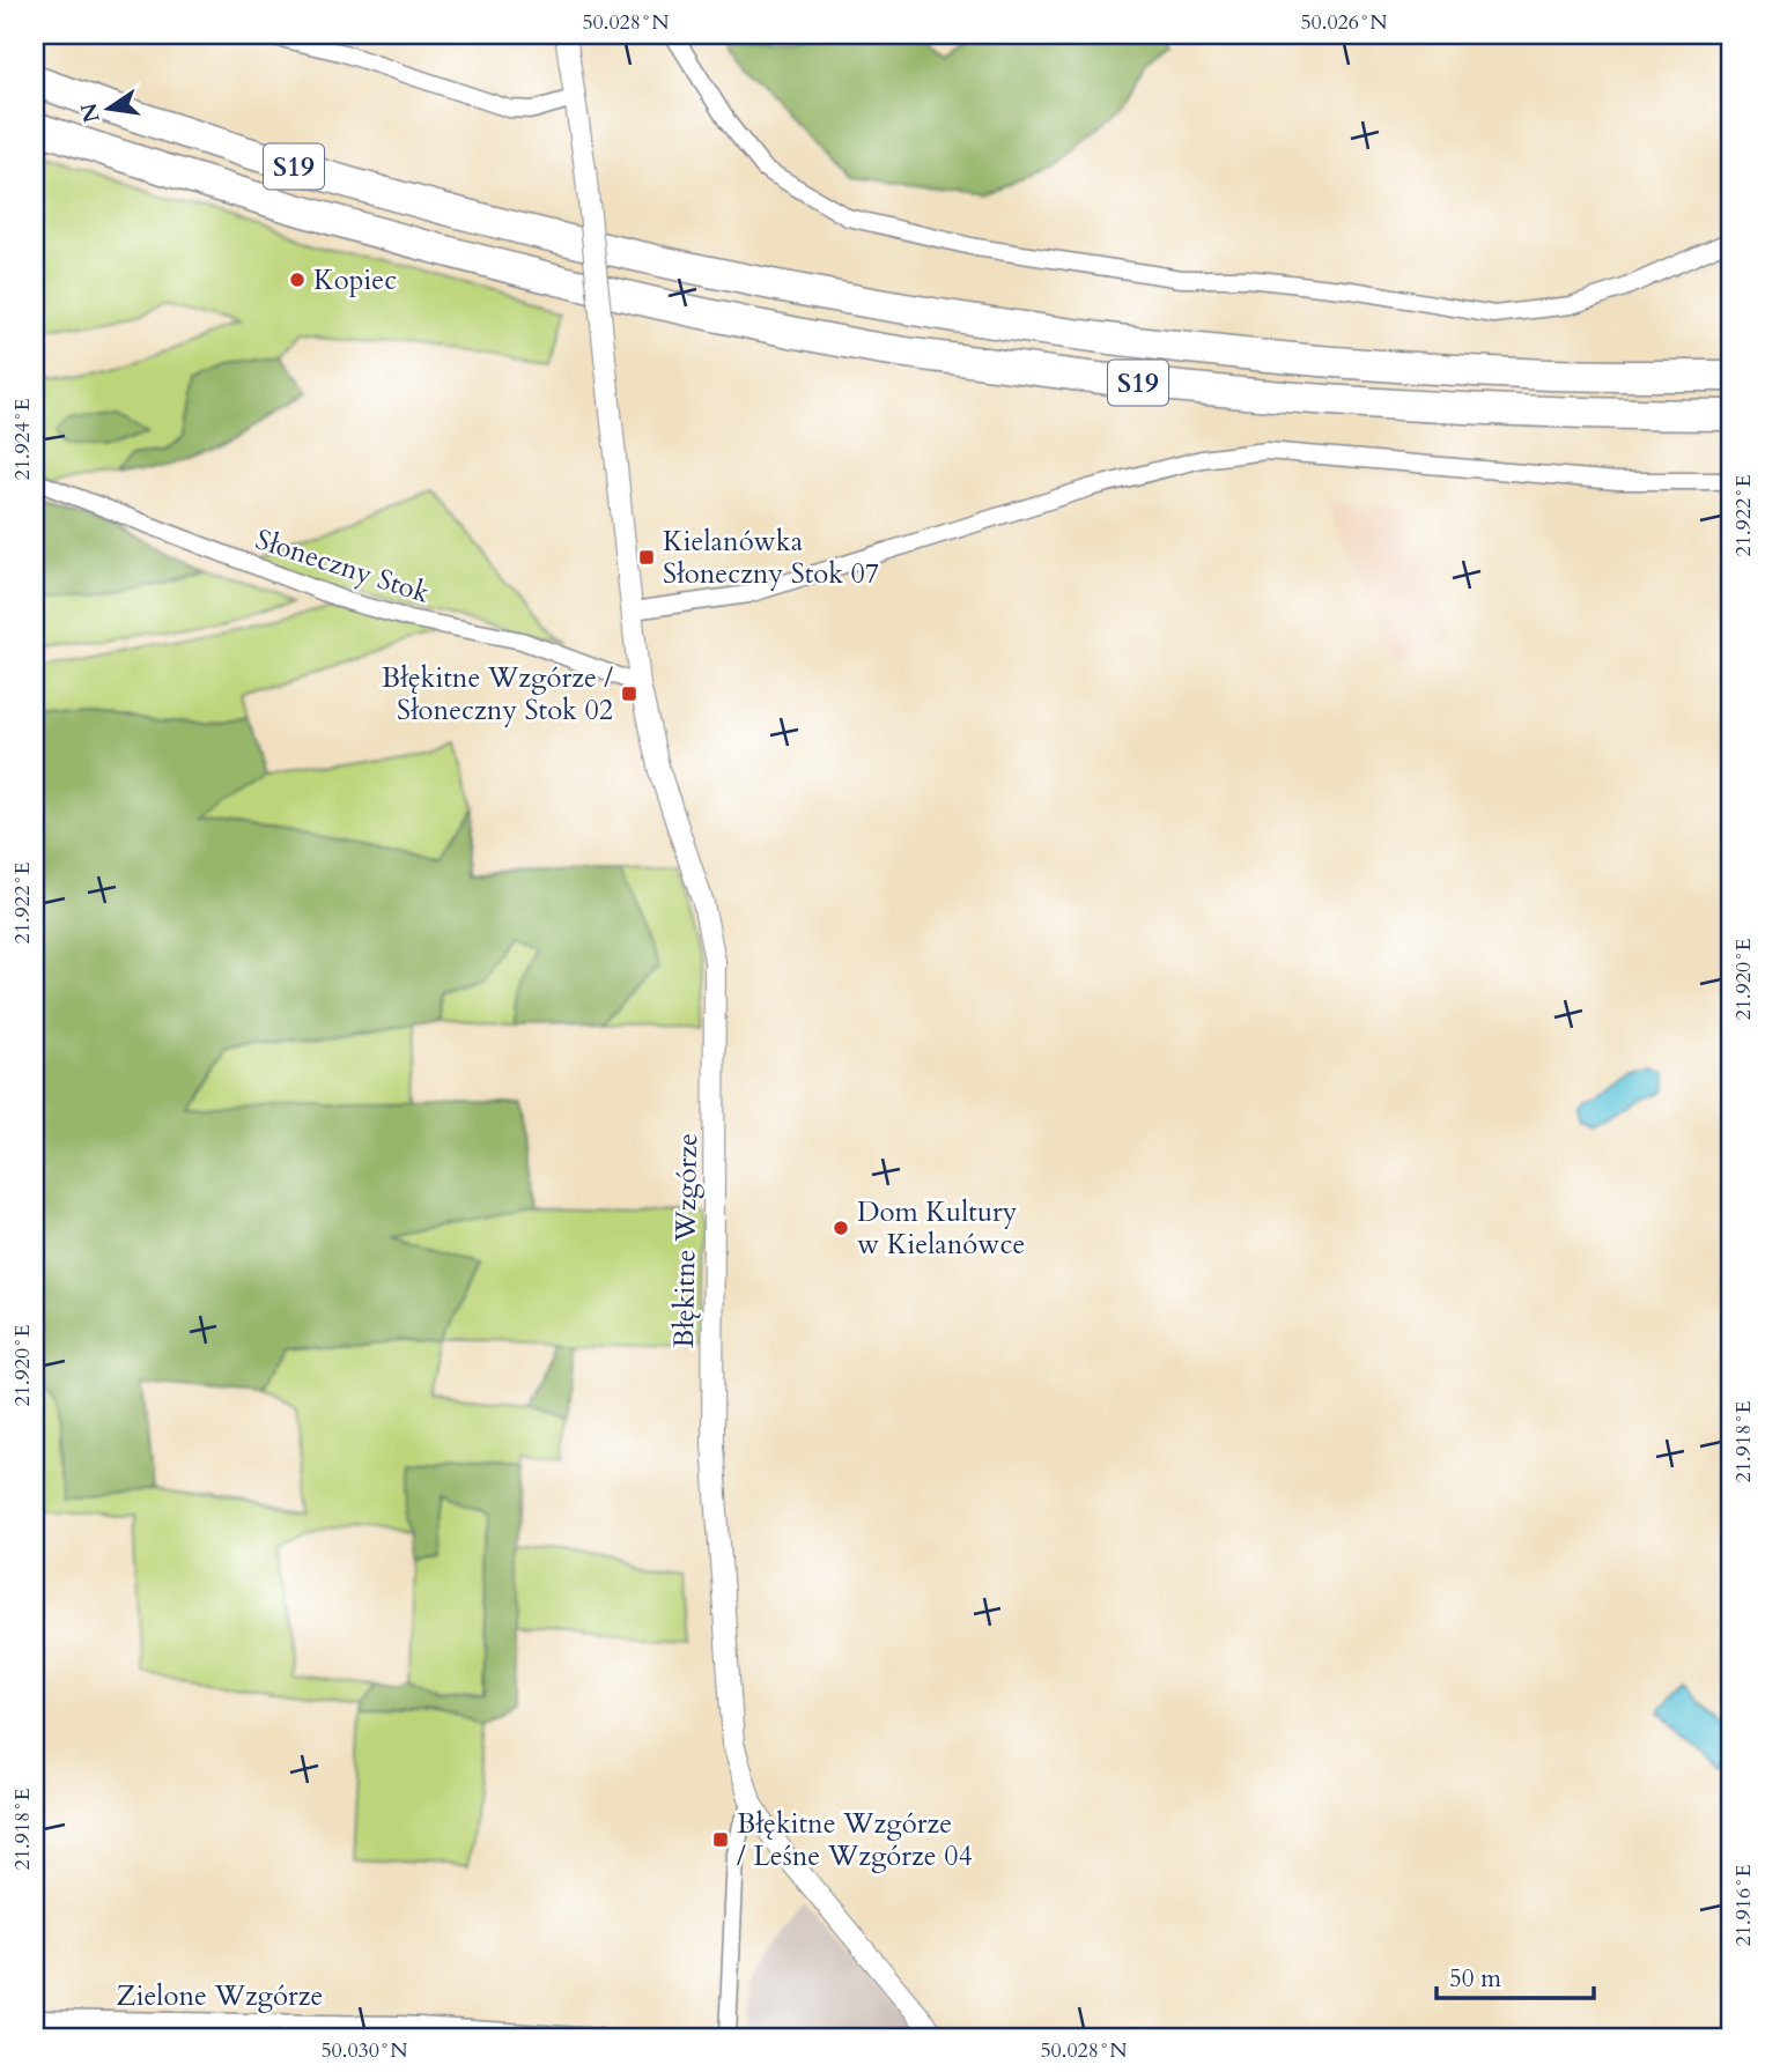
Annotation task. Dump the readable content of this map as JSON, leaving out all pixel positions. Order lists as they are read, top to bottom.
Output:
{
  "streets": {
    "highway": ["S19"],
    "street": ["Słoneczny Stok", "Błękitne Wzgórze", "Zielone Wzgórze"]
  },
  "crossings": [
    ["Słoneczny Stok", "Błękitne Wzgórze"]
  ],
  "places": {
    "other": ["Kopiec", "Dom Kultury w Kielanówce"],
    "transit": ["Kielanówka Słoneczny Stok 07", "Błękitne Wzgórze / Słoneczny Stok 02", "Błękitne Wzgórze / Leśne Wzgórze 04"]
  },
  "scale_bar": "50 m",
  "north": "left",
  "coordinates": [
    "50.028°N",
    "50.026°N",
    "21.924°E",
    "21.922°E",
    "21.920°E",
    "21.918°E",
    "21.916°E",
    "50.030°N"
  ]
}
